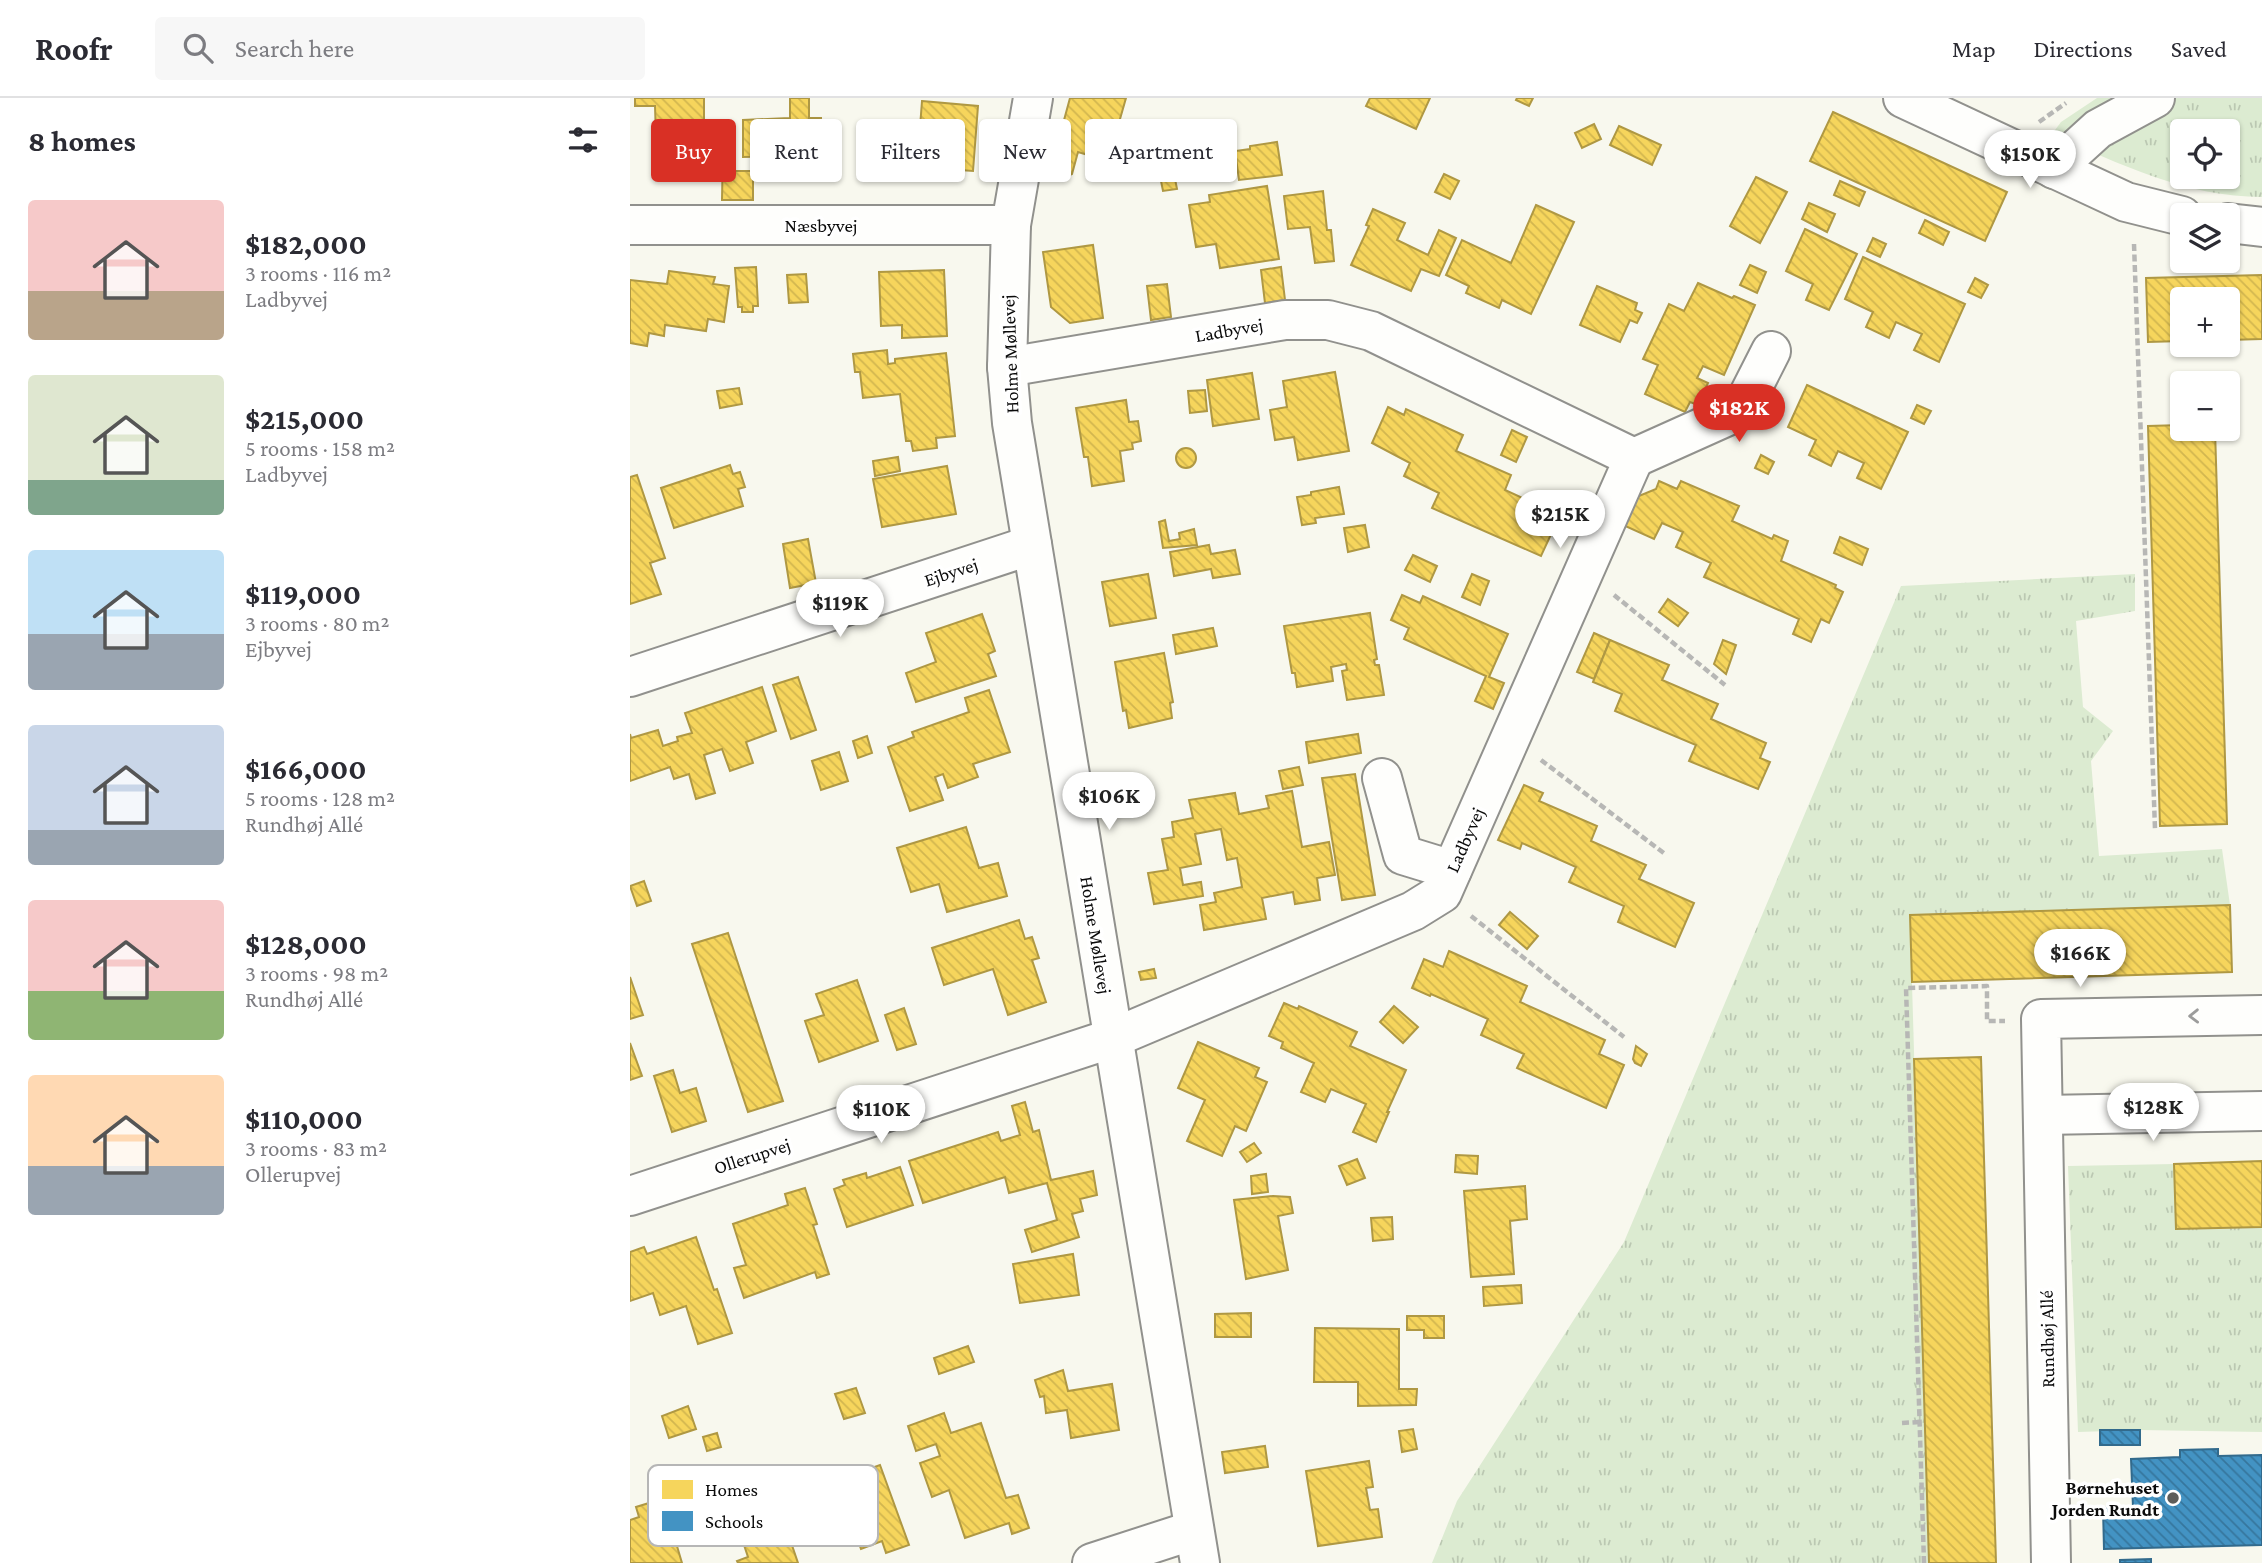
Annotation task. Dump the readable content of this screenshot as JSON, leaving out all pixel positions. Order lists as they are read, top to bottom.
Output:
{
  "streets": {
    "street": [
      "Næsbyvej",
      "Ladbyvej",
      "Holme Møllevej",
      "Ejbyvej",
      "Ollerupvej",
      "Rundhøj Allé"
    ]
  },
  "crossings": [
    ["Næsbyvej", "Holme Møllevej"],
    ["Ladbyvej", "Holme Møllevej"],
    ["Ladbyvej", "Ollerupvej"],
    ["Holme Møllevej", "Ejbyvej"],
    ["Holme Møllevej", "Ollerupvej"]
  ],
  "places": ["Børnehuset Jorden Rundt"],
  "legend": ["Homes", "Schools"],
  "page": {
    "header": "Roofr",
    "search": "Search here",
    "nav": ["Map", "Directions", "Saved"],
    "heading": "8 homes",
    "map_buttons": ["+", "−"],
    "chip": [
      "Buy",
      "Rent",
      "Filters",
      "New",
      "Apartment"
    ],
    "price": [
      "$150K",
      "$182K",
      "$215K",
      "$119K",
      "$106K",
      "$166K",
      "$128K",
      "$110K"
    ],
    "list": [
      {
        "name": "$182,000",
        "note": "3 rooms · 116 m² · Ladbyvej"
      },
      {
        "name": "$215,000",
        "note": "5 rooms · 158 m² · Ladbyvej"
      },
      {
        "name": "$119,000",
        "note": "3 rooms · 80 m² · Ejbyvej"
      },
      {
        "name": "$166,000",
        "note": "5 rooms · 128 m² · Rundhøj Allé"
      },
      {
        "name": "$128,000",
        "note": "3 rooms · 98 m² · Rundhøj Allé"
      },
      {
        "name": "$110,000",
        "note": "3 rooms · 83 m² · Ollerupvej"
      }
    ]
  }
}
